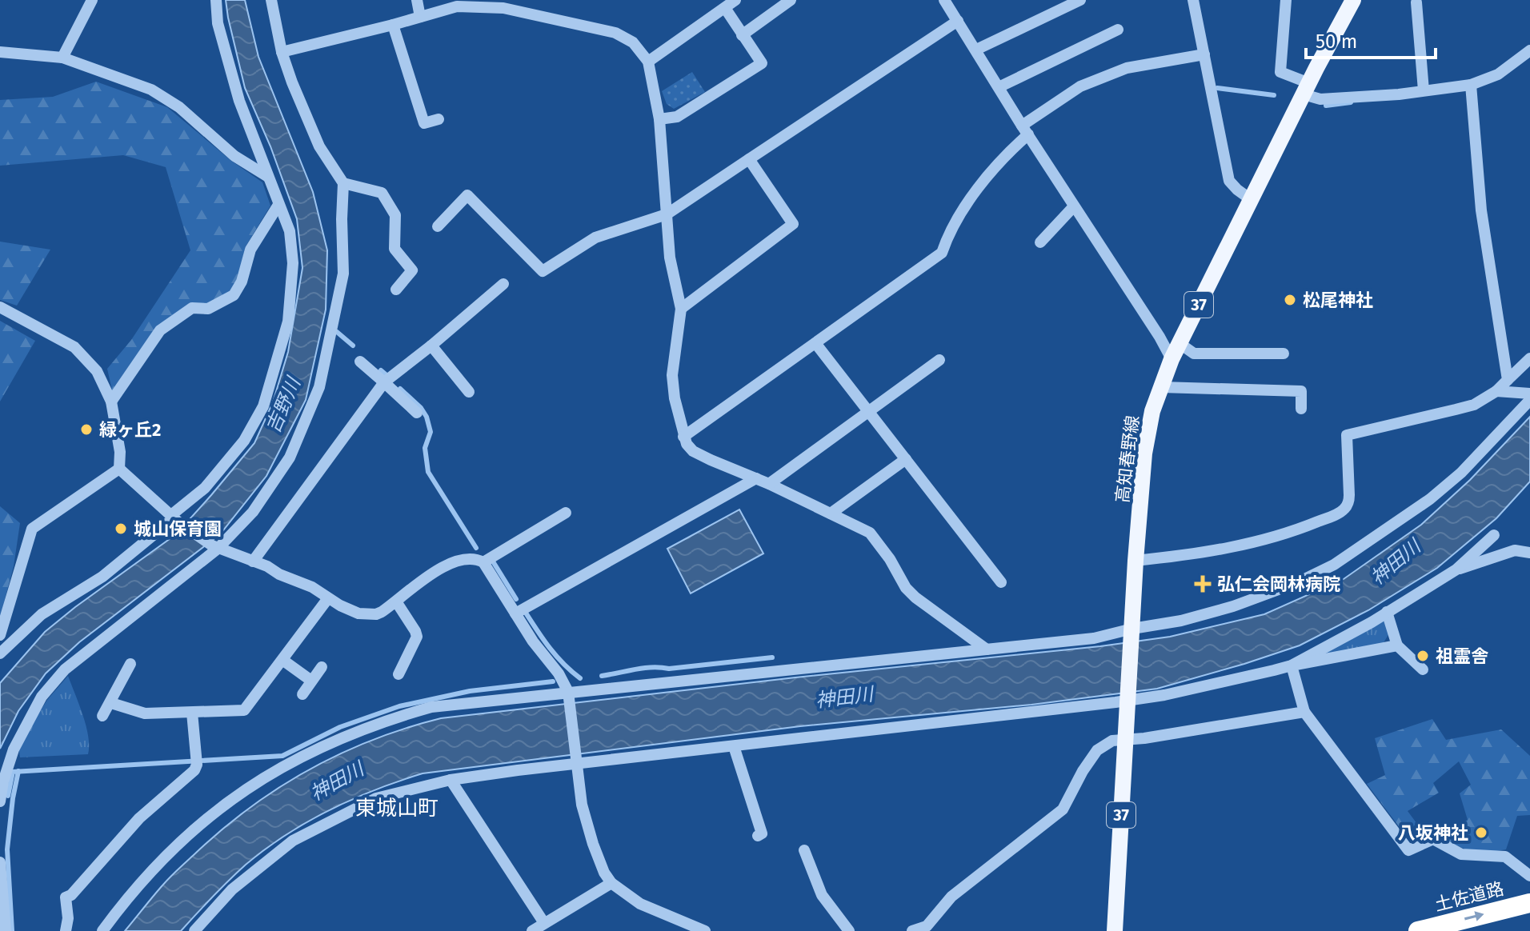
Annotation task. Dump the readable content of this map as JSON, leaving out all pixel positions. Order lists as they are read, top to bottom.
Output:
{
  "streets": {
    "highway": ["土佐道路"],
    "main road": ["37", "高知春野線"]
  },
  "one_way": ["土佐道路"],
  "districts": ["東城山町"],
  "water": ["吉野川", "神田川"],
  "places": {
    "other": [
      "松尾神社",
      "緑ヶ丘2",
      "城山保育園",
      "祖霊舎",
      "八坂神社"
    ],
    "health": ["弘仁会岡林病院"]
  },
  "scale_bar": "50 m"
}
